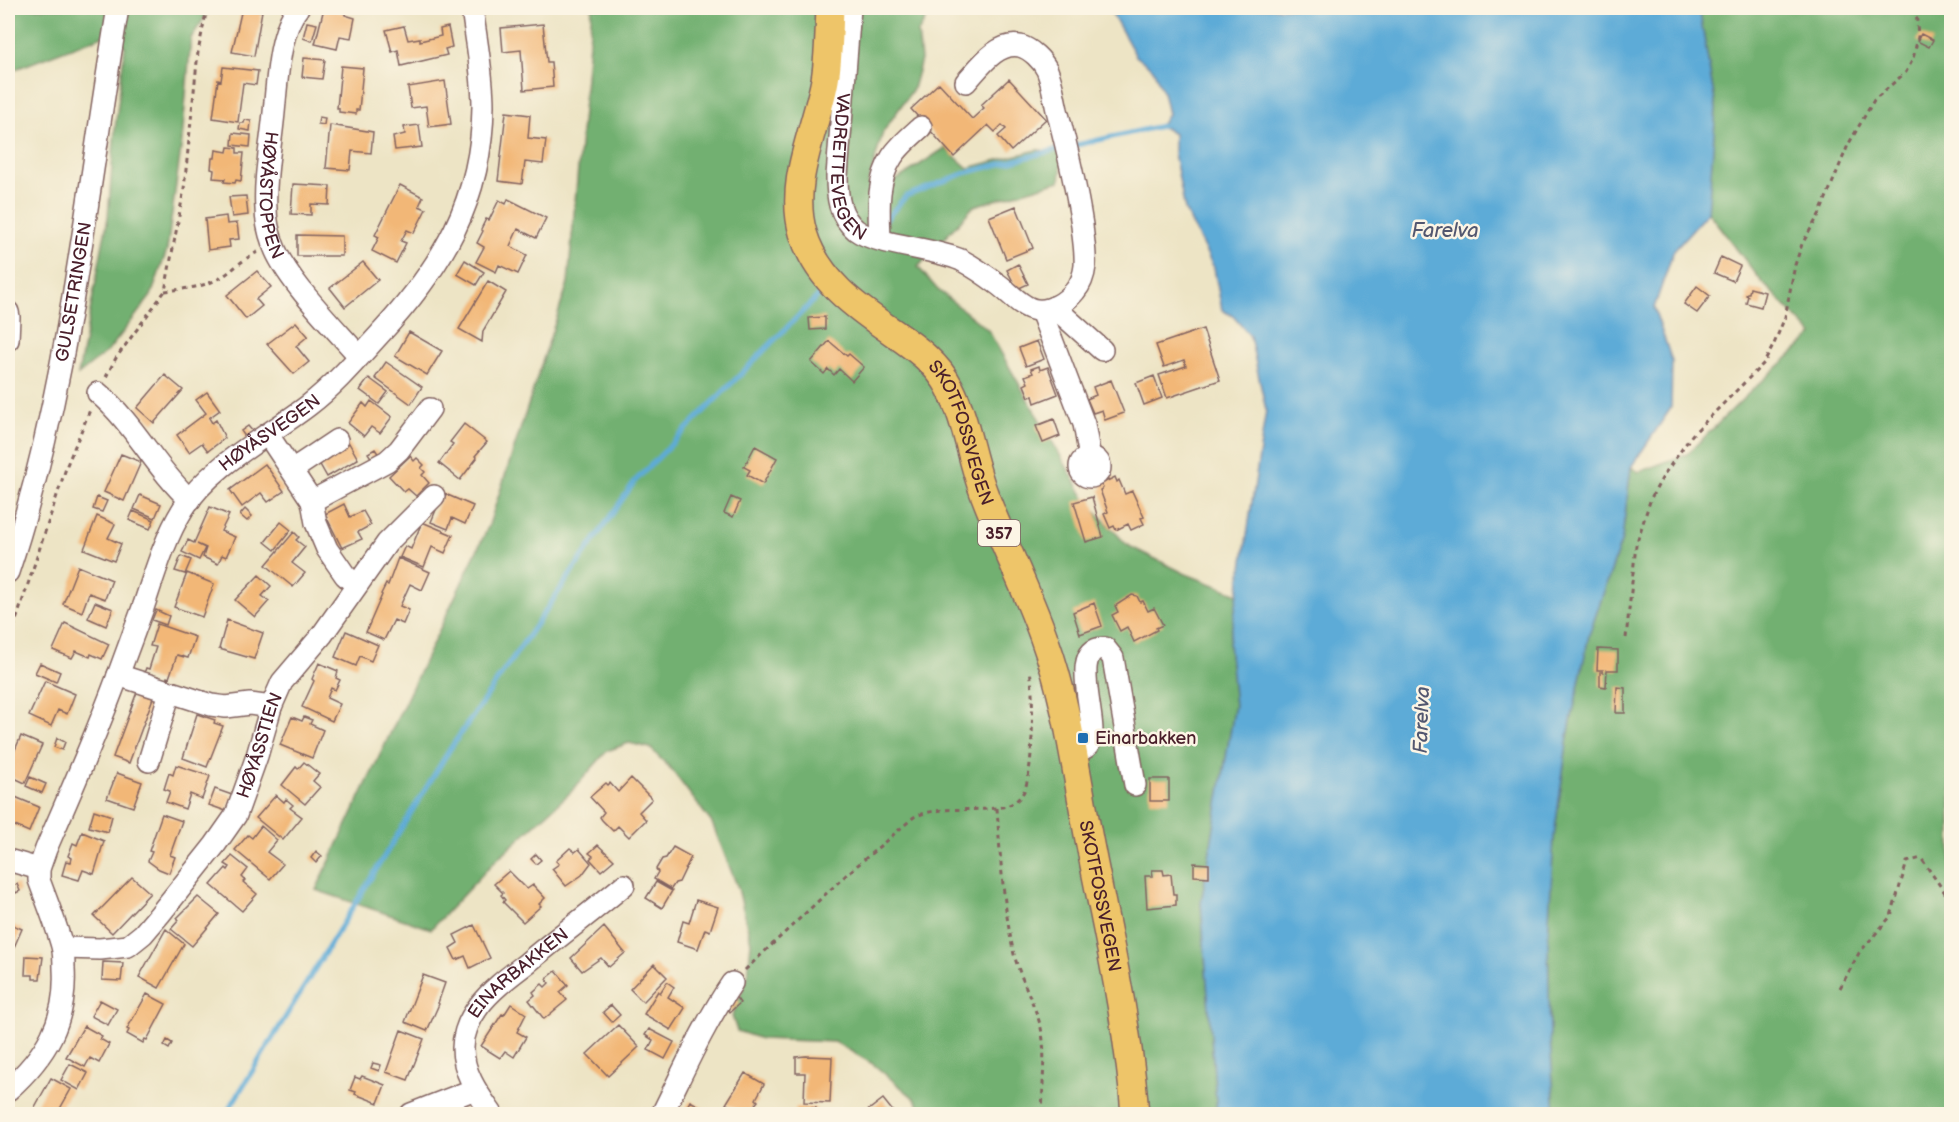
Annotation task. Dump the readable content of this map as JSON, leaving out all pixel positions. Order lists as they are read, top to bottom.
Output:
{
  "streets": {
    "main road": ["SKOTFOSSVEGEN", "357"],
    "street": [
      "VADRETTEVEGEN",
      "HØYÅSTOPPEN",
      "GULSETRINGEN",
      "HØYÅSVEGEN",
      "HØYÅSSTIEN",
      "EINARBAKKEN"
    ]
  },
  "crossings": [
    ["HØYÅSTOPPEN", "HØYÅSVEGEN"]
  ],
  "water": ["Farelva"],
  "places": {
    "transit": ["Einarbakken"]
  }
}
